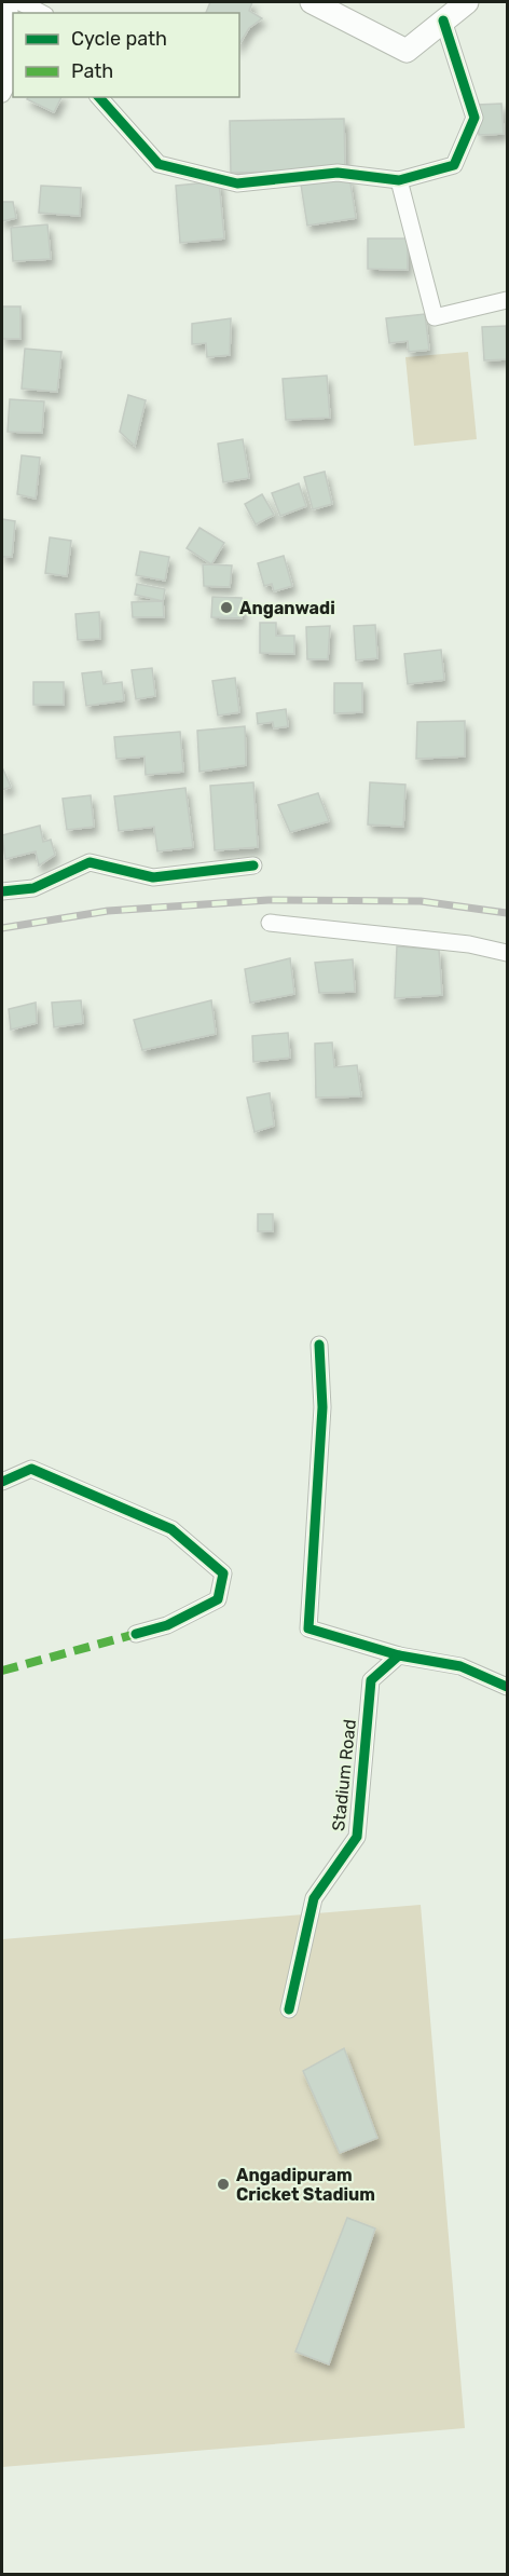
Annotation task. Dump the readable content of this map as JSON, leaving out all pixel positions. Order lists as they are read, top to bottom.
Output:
{
  "streets": {
    "street": ["Stadium Road"]
  },
  "places": ["Anganwadi", "Angadipuram Cricket Stadium"],
  "legend": ["Cycle path", "Path"]
}
